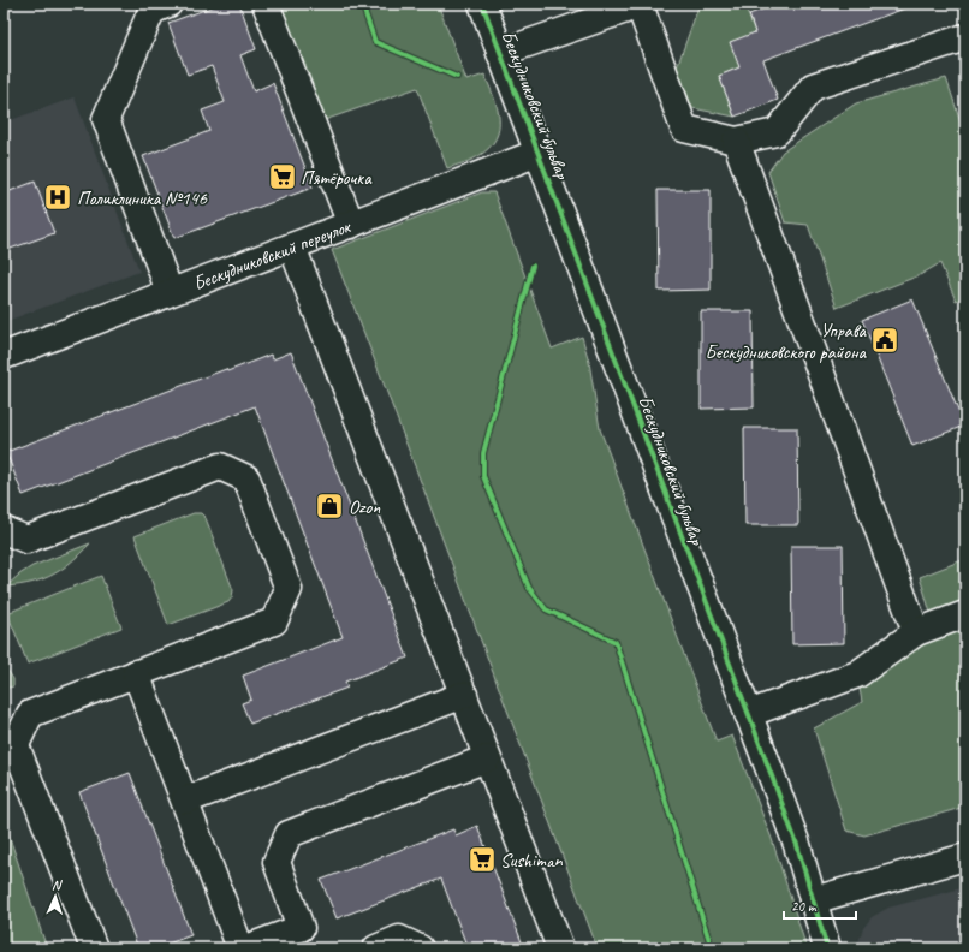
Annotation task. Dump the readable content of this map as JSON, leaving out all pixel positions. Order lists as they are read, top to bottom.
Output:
{
  "streets": {
    "street": ["Бескудниковский бульвар", "Бескудниковский переулок"]
  },
  "crossings": [
    ["Бескудниковский бульвар", "Бескудниковский переулок"]
  ],
  "places": {
    "supermarket": ["Пятёрочка", "Sushiman"],
    "hospital": ["Поликлиника №146"],
    "public building": ["Управа Бескудниковского района"],
    "shop": ["Ozon"]
  },
  "scale_bar": "20 m",
  "north": "top"
}
